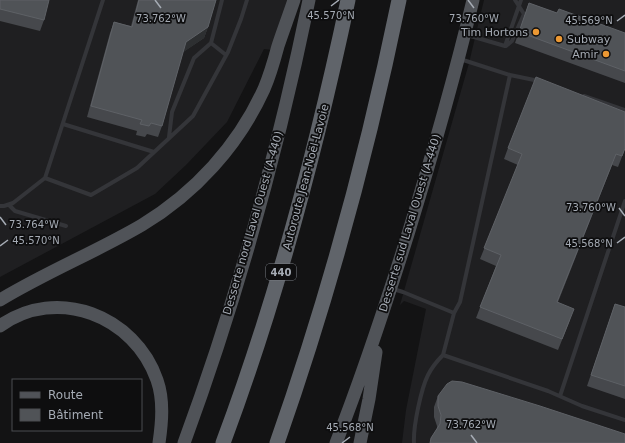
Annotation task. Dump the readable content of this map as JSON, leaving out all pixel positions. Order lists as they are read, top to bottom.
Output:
{
  "streets": {
    "highway": ["Autoroute Jean-Noël-Lavoie", "440"],
    "main road": ["Desserte nord Laval Ouest (A-440)", "Desserte sud Laval Ouest (A-440)"]
  },
  "places": ["Tim Hortons", "Subway", "Amir"],
  "legend": ["Route", "Bâtiment"],
  "coordinates": [
    "45.570°N",
    "73.762°W",
    "73.760°W",
    "45.569°N",
    "73.764°W",
    "45.568°N"
  ]
}
